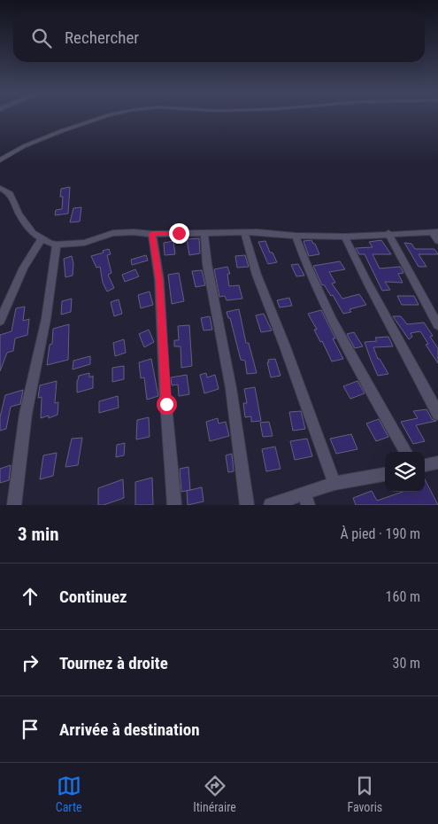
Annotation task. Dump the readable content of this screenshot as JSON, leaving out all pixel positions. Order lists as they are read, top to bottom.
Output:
{
  "page": {
    "search": "Rechercher",
    "heading": ["3 min", "À pied · 190 m"],
    "list": [
      ["Continuez", "160 m"],
      ["Tournez à droite", "30 m"],
      "Arrivée à destination"
    ],
    "nav": ["Carte", "Itinéraire", "Favoris"]
  }
}
